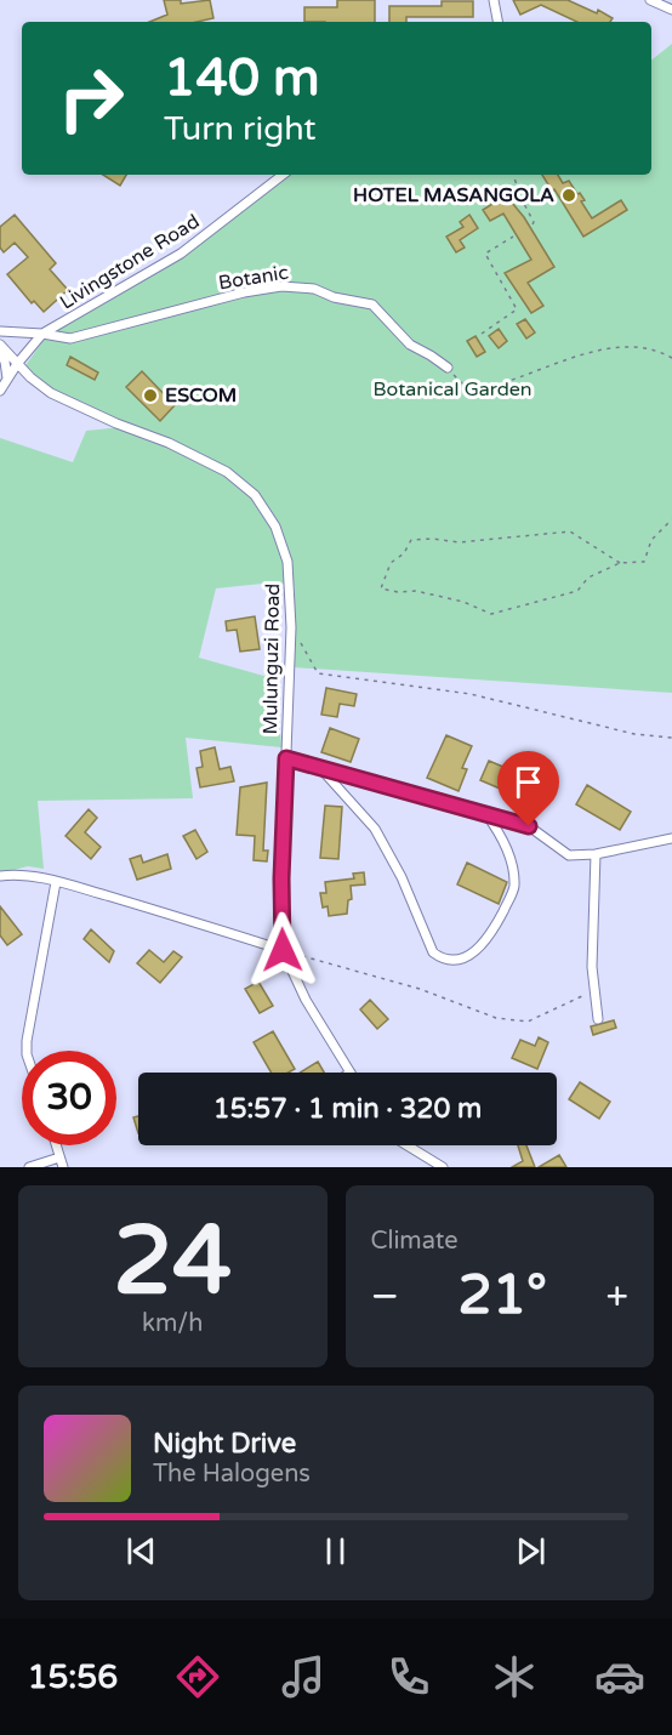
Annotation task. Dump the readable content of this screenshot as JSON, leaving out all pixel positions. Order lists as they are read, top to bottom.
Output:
{
  "streets": {
    "street": ["Livingstone Road", "Botanic", "Mulunguzi Road"]
  },
  "crossings": [
    ["Livingstone Road", "Botanic"],
    ["Livingstone Road", "Mulunguzi Road"]
  ],
  "parks": ["Botanical Garden"],
  "places": ["HOTEL MASANGOLA", "ESCOM"],
  "page": {
    "turn": ["140 m", "Turn right"],
    "limit": "30",
    "trip": "15:57 · 1 min · 320 m",
    "tile": [
      ["24", "km/h"],
      "Climate"
    ],
    "heat": ["−", "21°", "+"],
    "song": ["Night Drive", "The Halogens"],
    "tabs": "15:56"
  }
}
